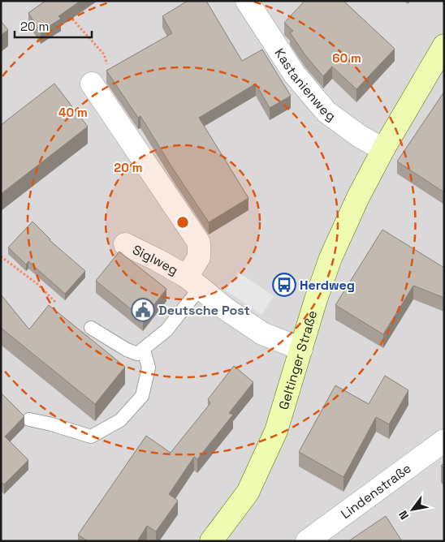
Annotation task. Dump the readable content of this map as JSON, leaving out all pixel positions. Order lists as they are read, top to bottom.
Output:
{
  "streets": {
    "main road": ["Geltinger Straße"],
    "street": ["Kastanienweg", "Siglweg", "Lindenstraße"]
  },
  "crossings": [
    ["Kastanienweg", "Geltinger Straße"],
    ["Siglweg", "Geltinger Straße"]
  ],
  "places": {
    "bus stop": ["Herdweg"],
    "public building": ["Deutsche Post"]
  },
  "scale_bar": "20 m",
  "north": "bottom left",
  "rings": ["60 m", "40 m", "20 m"]
}
